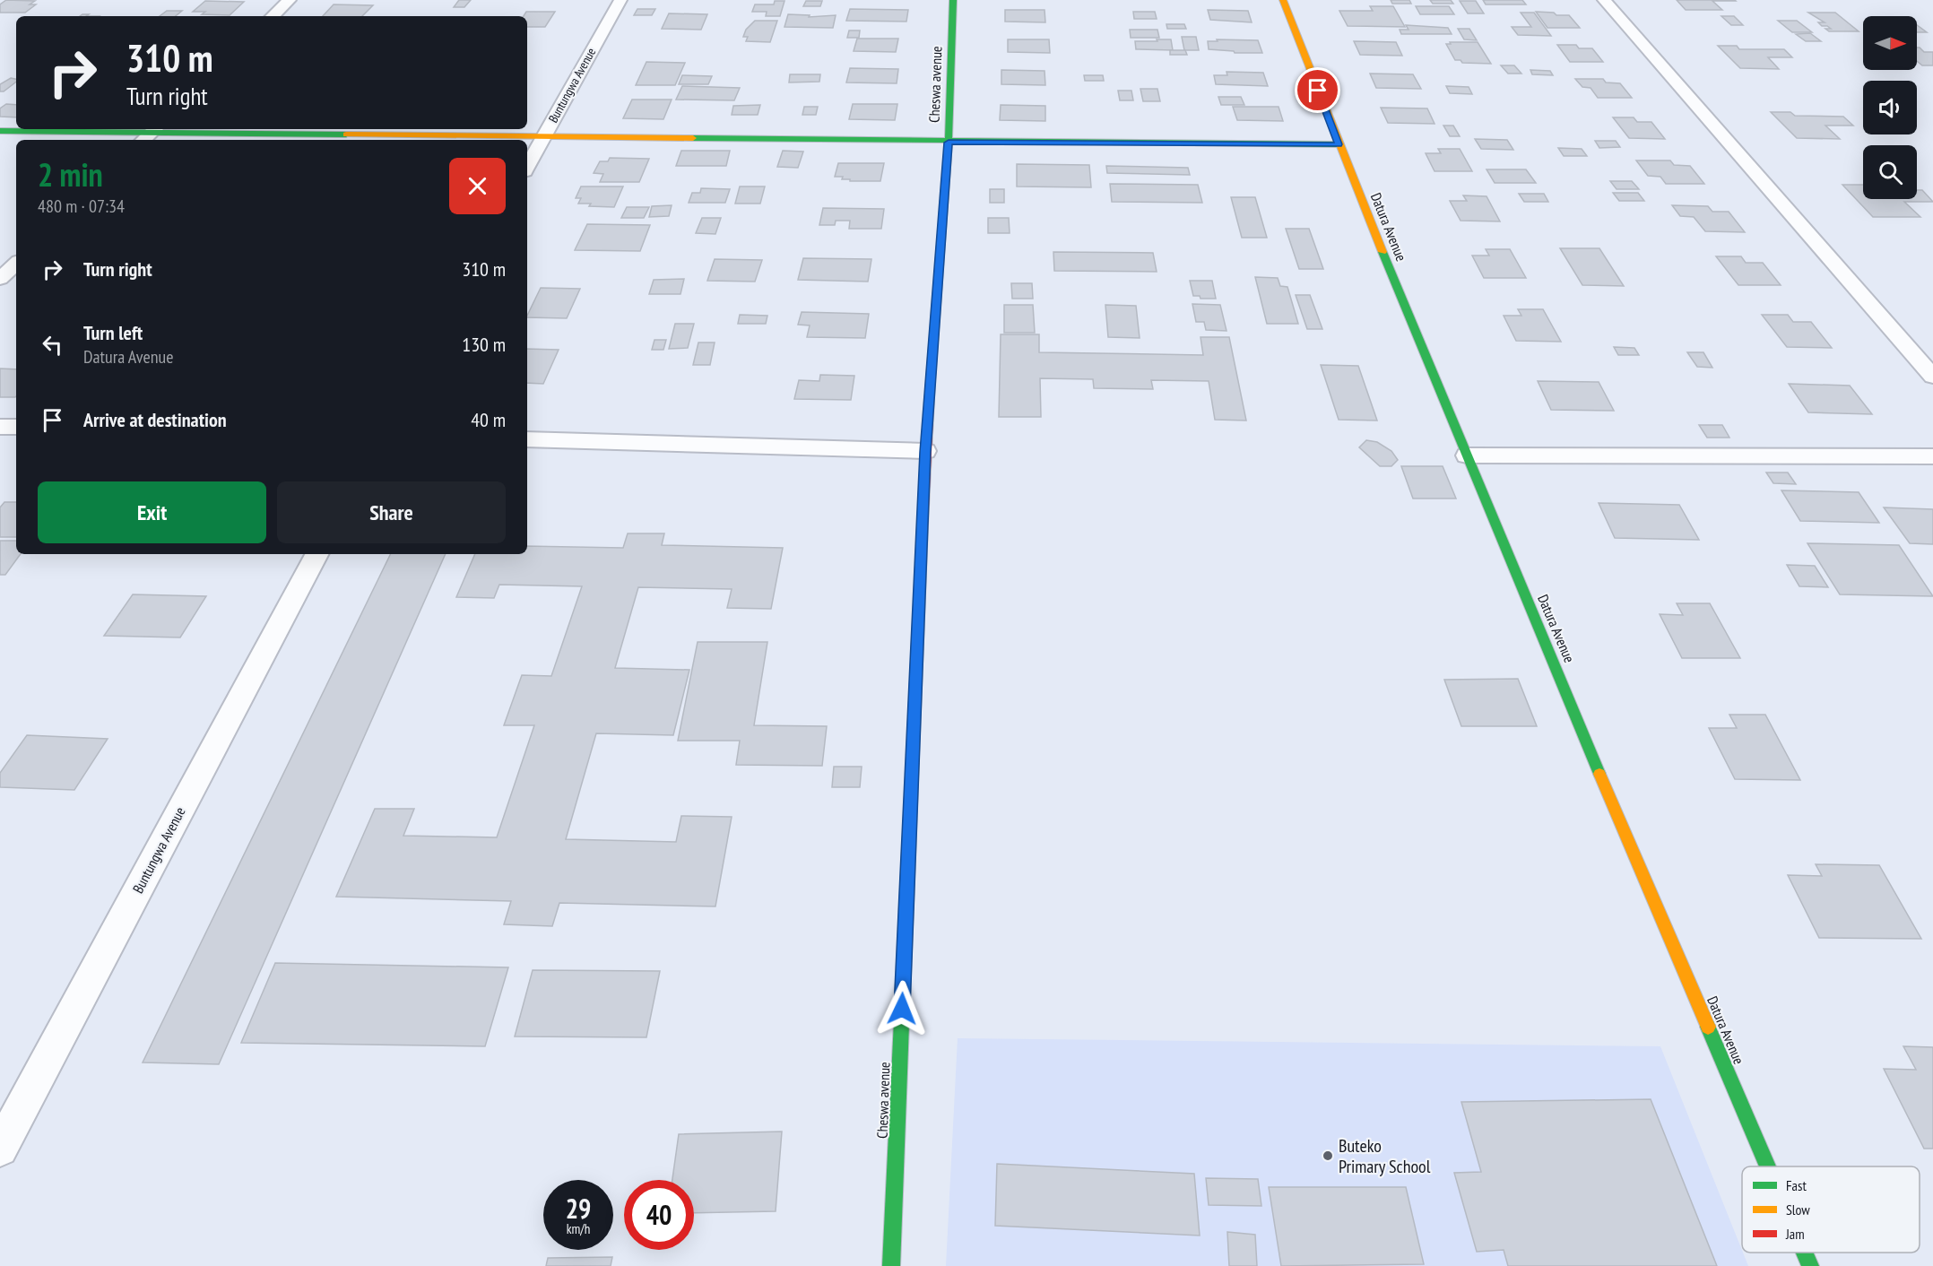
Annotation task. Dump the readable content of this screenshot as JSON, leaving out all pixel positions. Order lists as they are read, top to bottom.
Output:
{
  "streets": {
    "street": ["Cheswa avenue", "Buntungwa Avenue", "Datura Avenue"]
  },
  "places": ["Buteko Primary School"],
  "legend": ["Fast", "Slow", "Jam"],
  "north": "right",
  "page": {
    "turn": ["310 m", "Turn right"],
    "heading": ["2 min", "480 m · 07:34"],
    "list": [
      {
        "name": "Turn right",
        "value": "310 m"
      },
      {
        "name": "Turn left",
        "note": "Datura Avenue",
        "value": "130 m"
      },
      {
        "name": "Arrive at destination",
        "value": "40 m"
      }
    ],
    "buttons": ["Exit", "Share"],
    "speed": "29 km/h",
    "limit": "40"
  }
}
